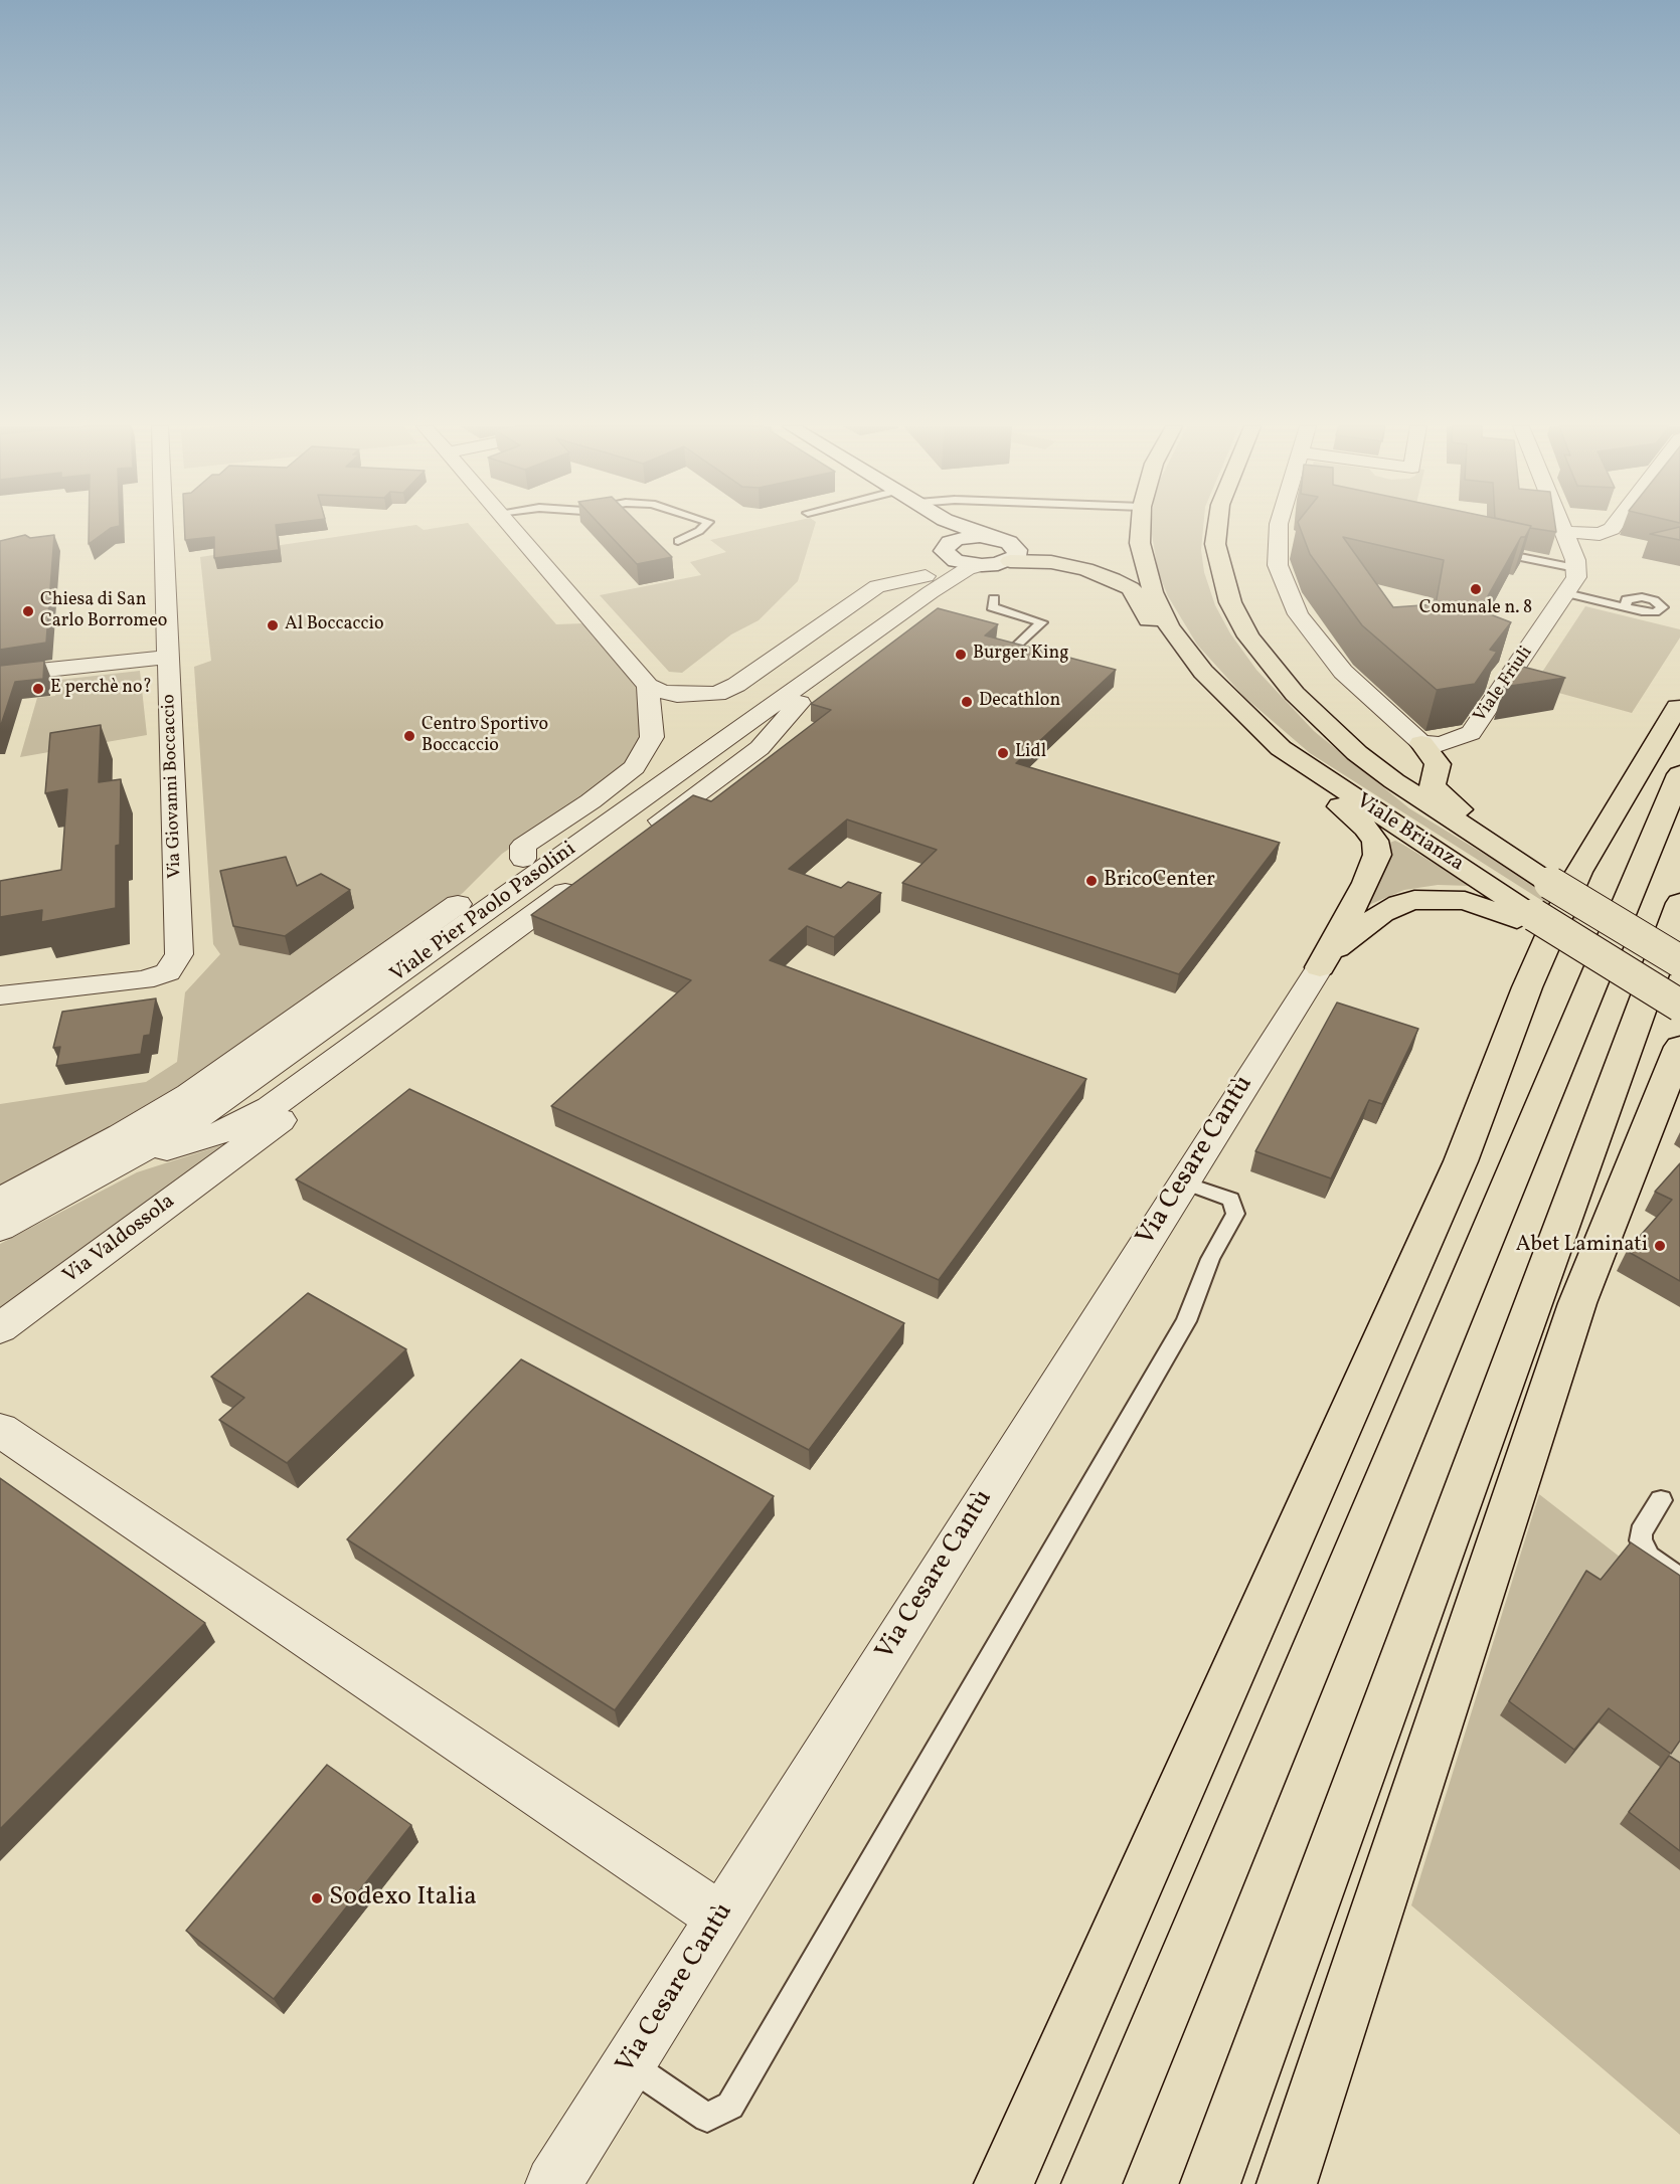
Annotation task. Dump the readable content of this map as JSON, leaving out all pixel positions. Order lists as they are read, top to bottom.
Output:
{
  "streets": {
    "highway": ["Viale Brianza"],
    "street": [
      "Viale Friuli",
      "Via Giovanni Boccaccio",
      "Viale Pier Paolo Pasolini",
      "Via Cesare Cantù",
      "Via Valdossola"
    ]
  },
  "crossings": [
    ["Viale Pier Paolo Pasolini", "Via Valdossola"]
  ],
  "places": [
    "Comunale n. 8",
    "Chiesa di San Carlo Borromeo",
    "Al Boccaccio",
    "Burger King",
    "E perchè no?",
    "Decathlon",
    "Centro Sportivo Boccaccio",
    "Lidl",
    "BricoCenter",
    "Abet Laminati",
    "Sodexo Italia"
  ]
}
